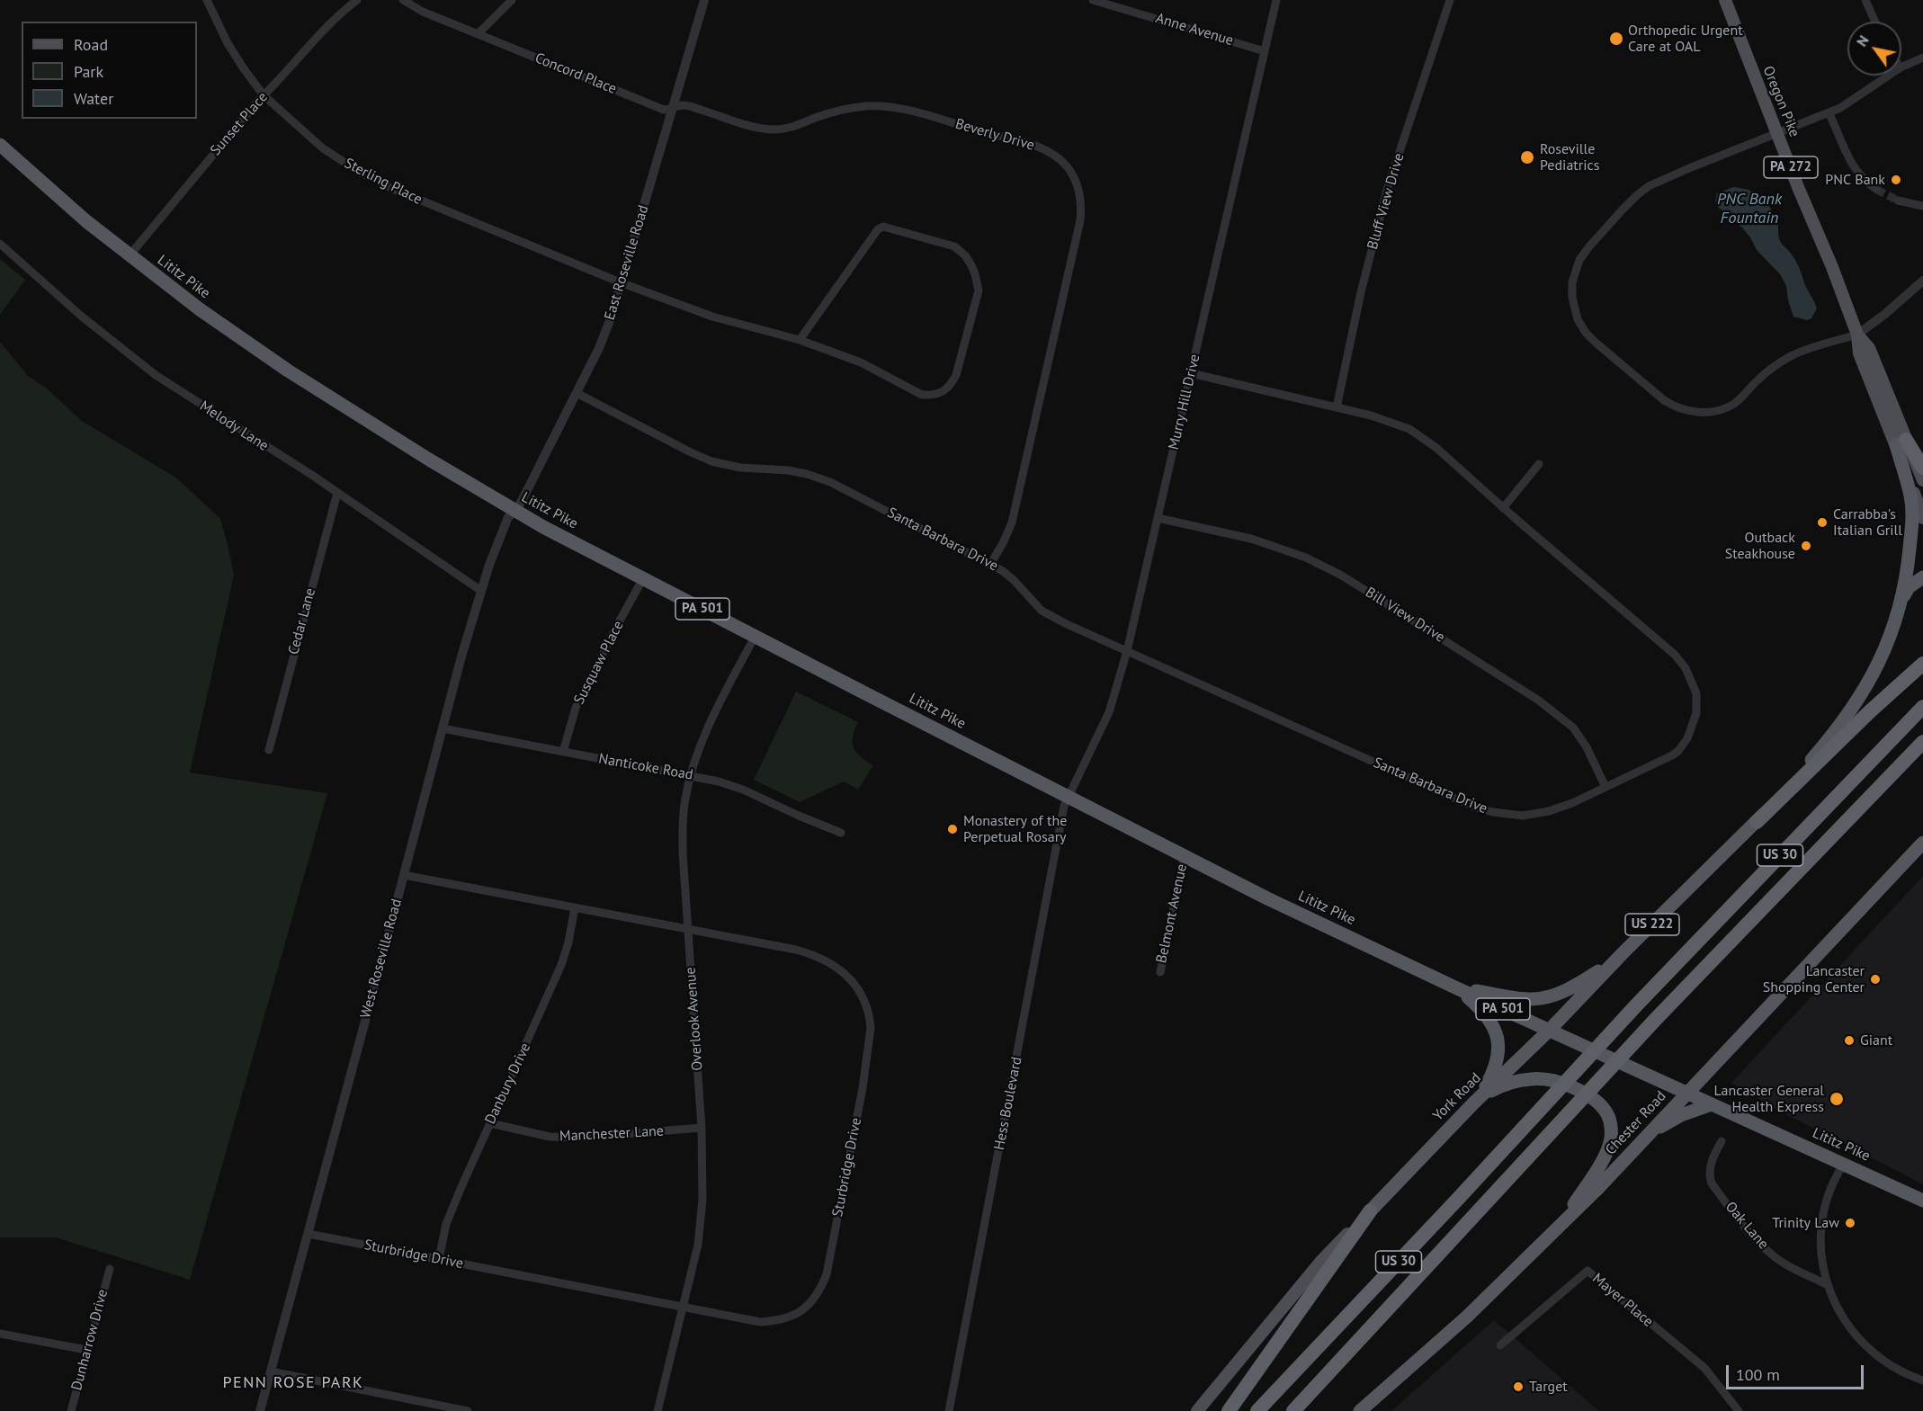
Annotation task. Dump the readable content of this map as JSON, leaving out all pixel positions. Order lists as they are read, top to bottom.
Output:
{
  "streets": {
    "highway": [
      "Lititz Pike",
      "PA 501",
      "US 30",
      "US 222",
      "York Road",
      "Chester Road"
    ],
    "main road": ["Oregon Pike", "PA 272"],
    "street": [
      "Anne Avenue",
      "Concord Place",
      "Sunset Place",
      "Beverly Drive",
      "Sterling Place",
      "Bluff View Drive",
      "East Roseville Road",
      "Murry Hill Drive",
      "Melody Lane",
      "Santa Barbara Drive",
      "Bill View Drive",
      "Cedar Lane",
      "Susquaw Place",
      "Nanticoke Road",
      "Belmont Avenue",
      "West Roseville Road",
      "Overlook Avenue",
      "Danbury Drive",
      "Hess Boulevard",
      "Manchester Lane",
      "Sturbridge Drive",
      "Oak Lane",
      "Mayer Place",
      "Dunharrow Drive"
    ]
  },
  "crossings": [
    ["Anne Avenue", "Murry Hill Drive"],
    ["Concord Place", "Beverly Drive"],
    ["Concord Place", "East Roseville Road"],
    ["Oregon Pike", "York Road"],
    ["Sunset Place", "Sterling Place"],
    ["Sunset Place", "Lititz Pike"],
    ["Beverly Drive", "East Roseville Road"],
    ["Beverly Drive", "Santa Barbara Drive"],
    ["Sterling Place", "East Roseville Road"],
    ["Bluff View Drive", "Santa Barbara Drive"],
    ["East Roseville Road", "Lititz Pike"],
    ["East Roseville Road", "Santa Barbara Drive"],
    ["East Roseville Road", "West Roseville Road"],
    ["Lititz Pike", "Murry Hill Drive"],
    ["Lititz Pike", "Susquaw Place"],
    ["Lititz Pike", "Belmont Avenue"],
    ["Lititz Pike", "West Roseville Road"],
    ["Lititz Pike", "Overlook Avenue"],
    ["Lititz Pike", "York Road"],
    ["Lititz Pike", "Hess Boulevard"],
    ["Lititz Pike", "Chester Road"],
    ["Murry Hill Drive", "Santa Barbara Drive"],
    ["Murry Hill Drive", "Bill View Drive"],
    ["Murry Hill Drive", "Hess Boulevard"],
    ["Melody Lane", "Cedar Lane"],
    ["Melody Lane", "West Roseville Road"],
    ["Santa Barbara Drive", "Bill View Drive"],
    ["Susquaw Place", "Nanticoke Road"],
    ["Nanticoke Road", "West Roseville Road"],
    ["Nanticoke Road", "Overlook Avenue"],
    ["US 222", "York Road"],
    ["West Roseville Road", "Sturbridge Drive"],
    ["Overlook Avenue", "Manchester Lane"],
    ["Overlook Avenue", "Sturbridge Drive"],
    ["Danbury Drive", "Manchester Lane"],
    ["Danbury Drive", "Sturbridge Drive"]
  ],
  "districts": ["PENN ROSE PARK"],
  "water": ["PNC Bank Fountain"],
  "places": [
    "Orthopedic Urgent Care at OAL",
    "Roseville Pediatrics",
    "PNC Bank",
    "Carrabba's Italian Grill",
    "Outback Steakhouse",
    "Monastery of the Perpetual Rosary",
    "Lancaster Shopping Center",
    "Giant",
    "Lancaster General Health Express",
    "Trinity Law",
    "Target"
  ],
  "legend": ["Road", "Park", "Water"],
  "scale_bar": "100 m",
  "north": "top left"
}
